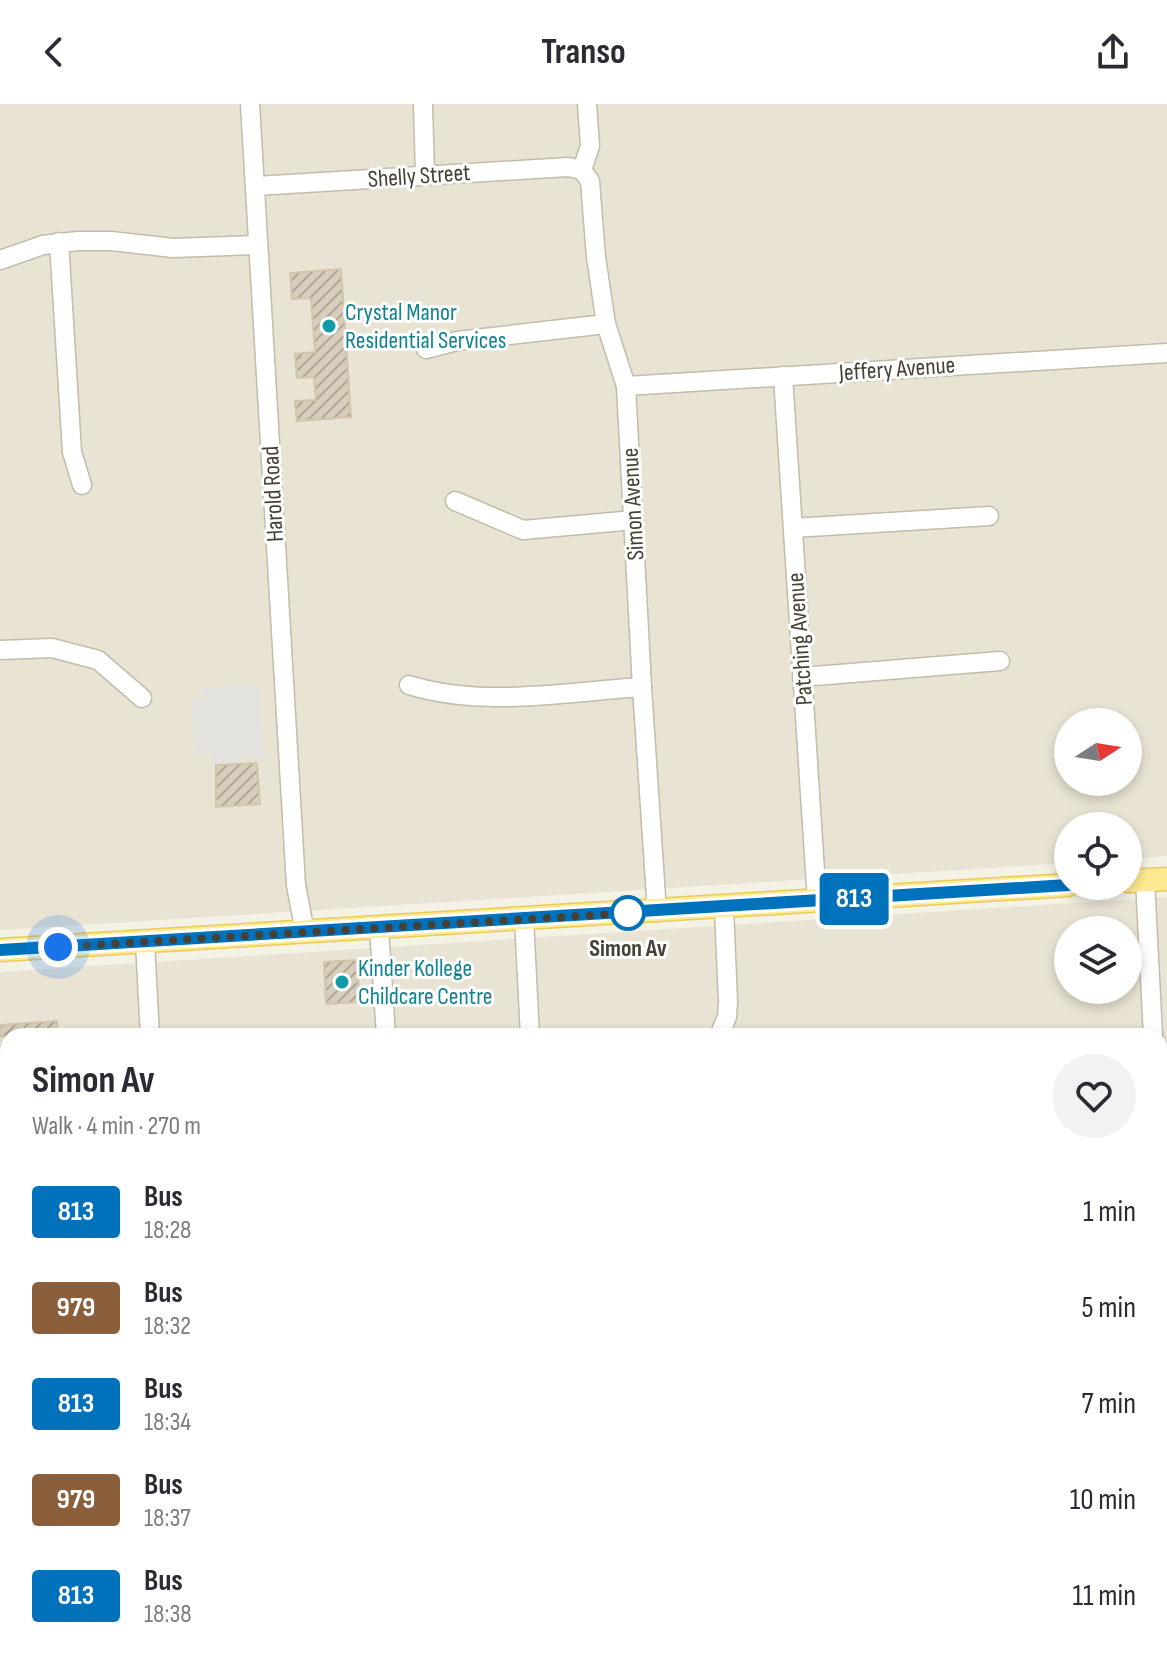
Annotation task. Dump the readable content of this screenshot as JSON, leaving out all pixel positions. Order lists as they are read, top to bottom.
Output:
{
  "streets": {
    "street": [
      "Shelly Street",
      "Jeffery Avenue",
      "Harold Road",
      "Simon Avenue",
      "Patching Avenue"
    ]
  },
  "crossings": [
    ["Shelly Street", "Harold Road"],
    ["Shelly Street", "Simon Avenue"],
    ["Jeffery Avenue", "Simon Avenue"],
    ["Jeffery Avenue", "Patching Avenue"]
  ],
  "places": ["Crystal Manor Residential Services", "Simon Av", "Kinder Kollege Childcare Centre"],
  "lines": ["bus line 813"],
  "north": "right",
  "page": {
    "header": "Transo",
    "on_map": "813",
    "heading": ["Simon Av", "Walk · 4 min · 270 m"],
    "list": [
      {
        "mark": "813",
        "name": "Bus",
        "note": "18:28",
        "value": "1 min"
      },
      {
        "mark": "979",
        "name": "Bus",
        "note": "18:32",
        "value": "5 min"
      },
      {
        "mark": "813",
        "name": "Bus",
        "note": "18:34",
        "value": "7 min"
      },
      {
        "mark": "979",
        "name": "Bus",
        "note": "18:37",
        "value": "10 min"
      },
      {
        "mark": "813",
        "name": "Bus",
        "note": "18:38",
        "value": "11 min"
      }
    ]
  }
}
